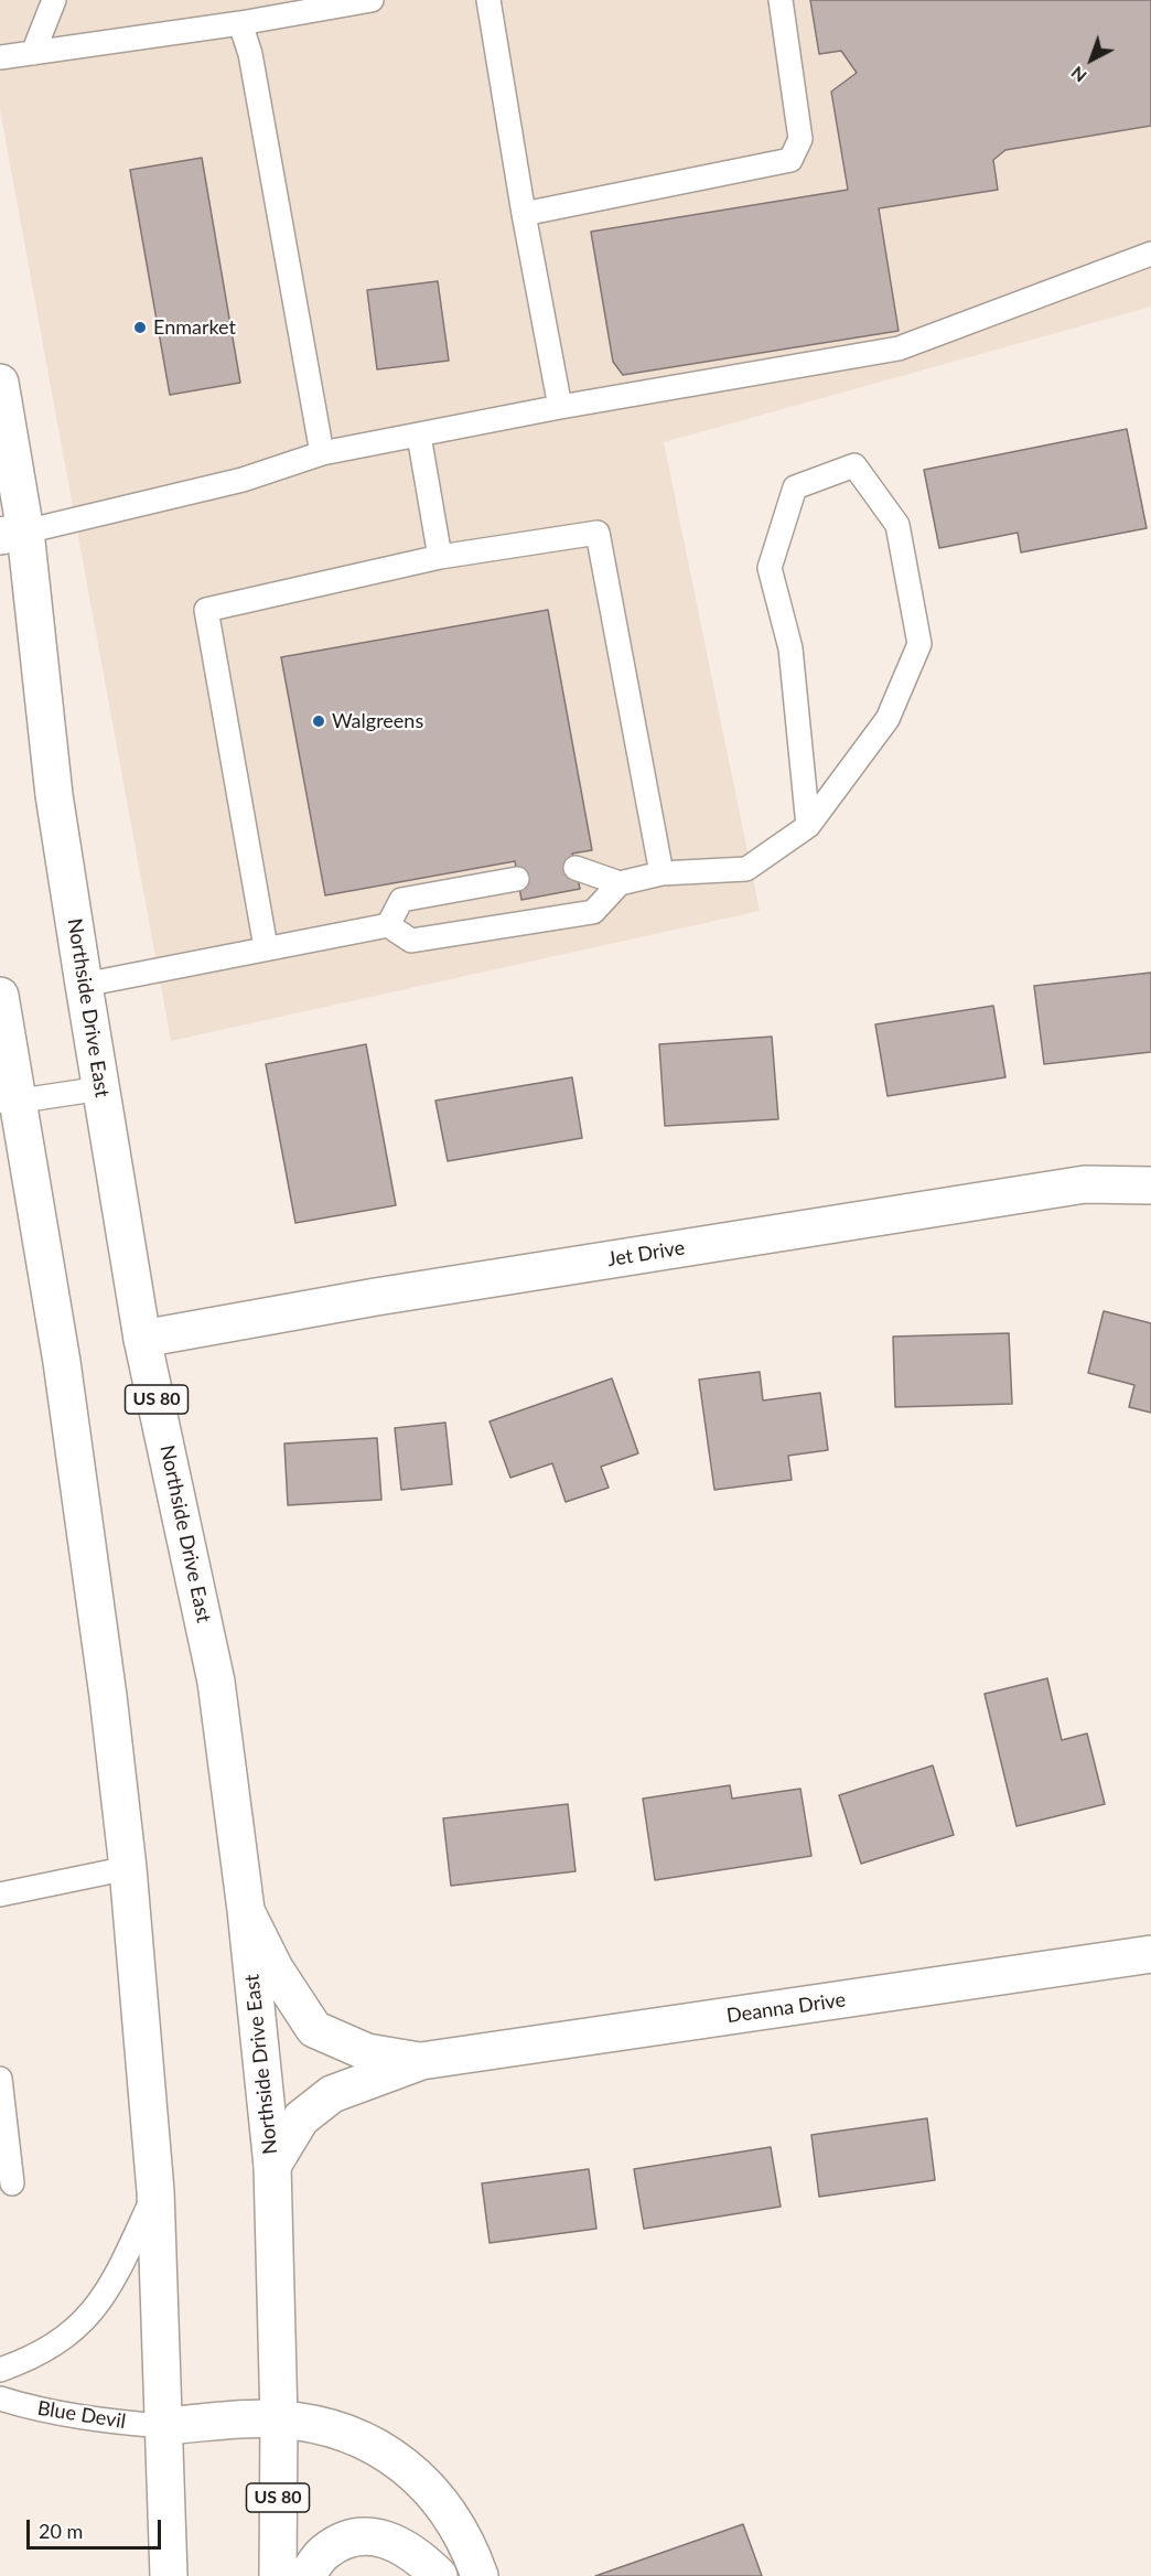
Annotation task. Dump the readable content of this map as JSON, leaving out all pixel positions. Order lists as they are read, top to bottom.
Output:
{
  "streets": {
    "main road": [
      "Northside Drive East",
      "Jet Drive",
      "US 80",
      "Deanna Drive"
    ],
    "lane": ["Blue Devil"]
  },
  "crossings": [
    ["Northside Drive East", "Jet Drive"],
    ["Northside Drive East", "Deanna Drive"]
  ],
  "places": ["Enmarket", "Walgreens"],
  "scale_bar": "20 m",
  "north": "bottom left"
}
